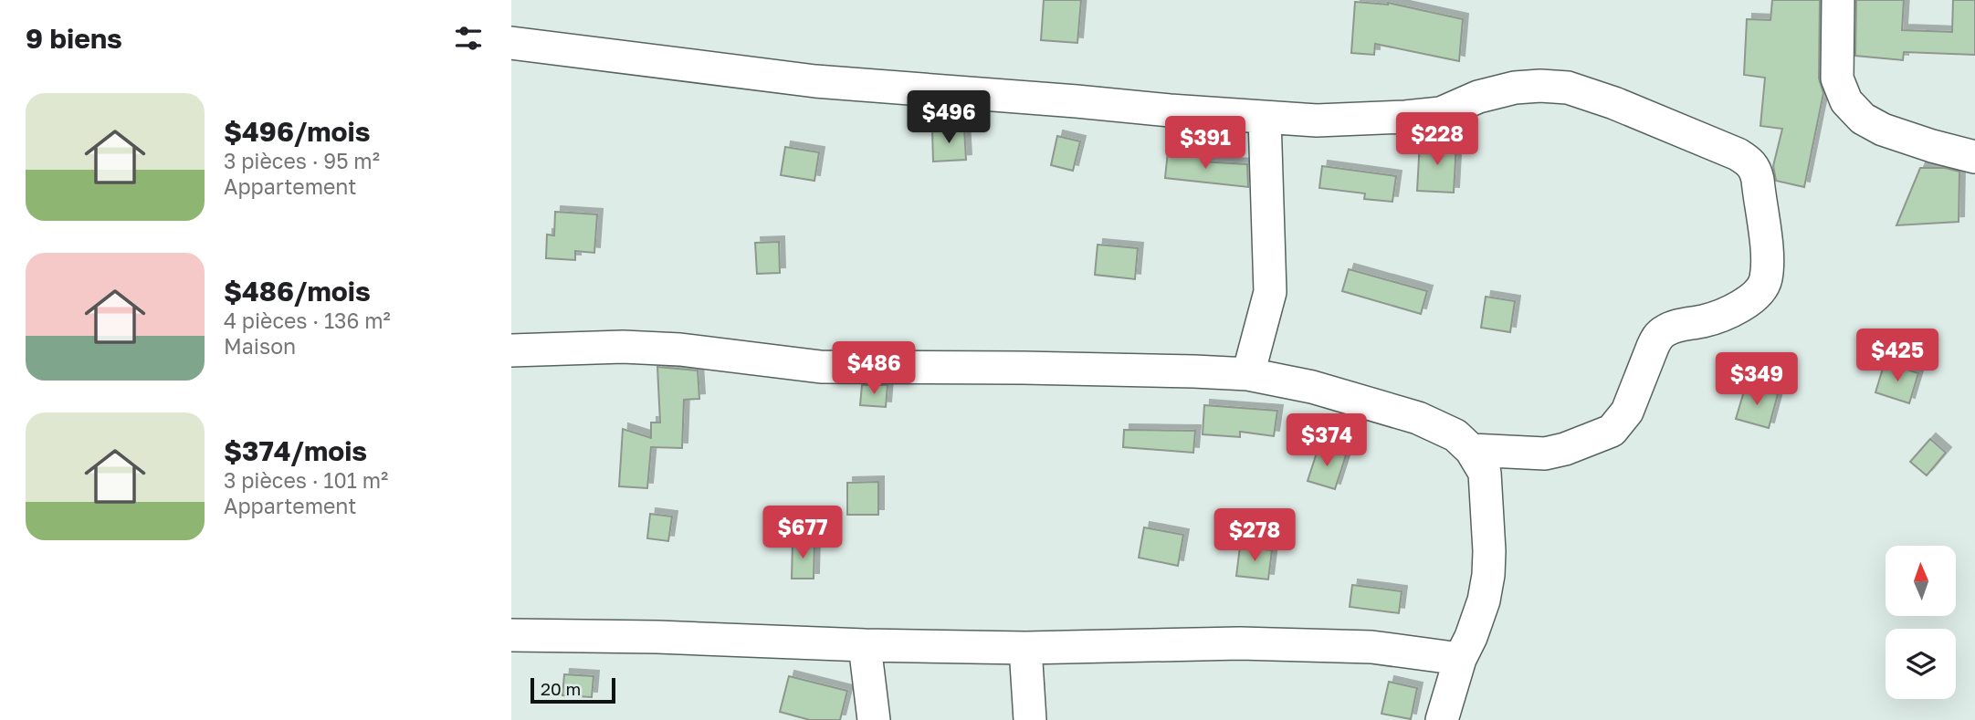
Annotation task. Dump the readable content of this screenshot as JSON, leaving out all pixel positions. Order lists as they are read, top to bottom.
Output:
{
  "scale_bar": "20 m",
  "north": "top",
  "page": {
    "heading": "9 biens",
    "list": [
      {
        "name": "$496/mois",
        "note": "3 pièces · 95 m² · Appartement"
      },
      {
        "name": "$486/mois",
        "note": "4 pièces · 136 m² · Maison"
      },
      {
        "name": "$374/mois",
        "note": "3 pièces · 101 m² · Appartement"
      }
    ],
    "price": [
      "$496",
      "$228",
      "$391",
      "$425",
      "$486",
      "$349",
      "$374",
      "$677",
      "$278"
    ],
    "scale": "20 m"
  }
}
